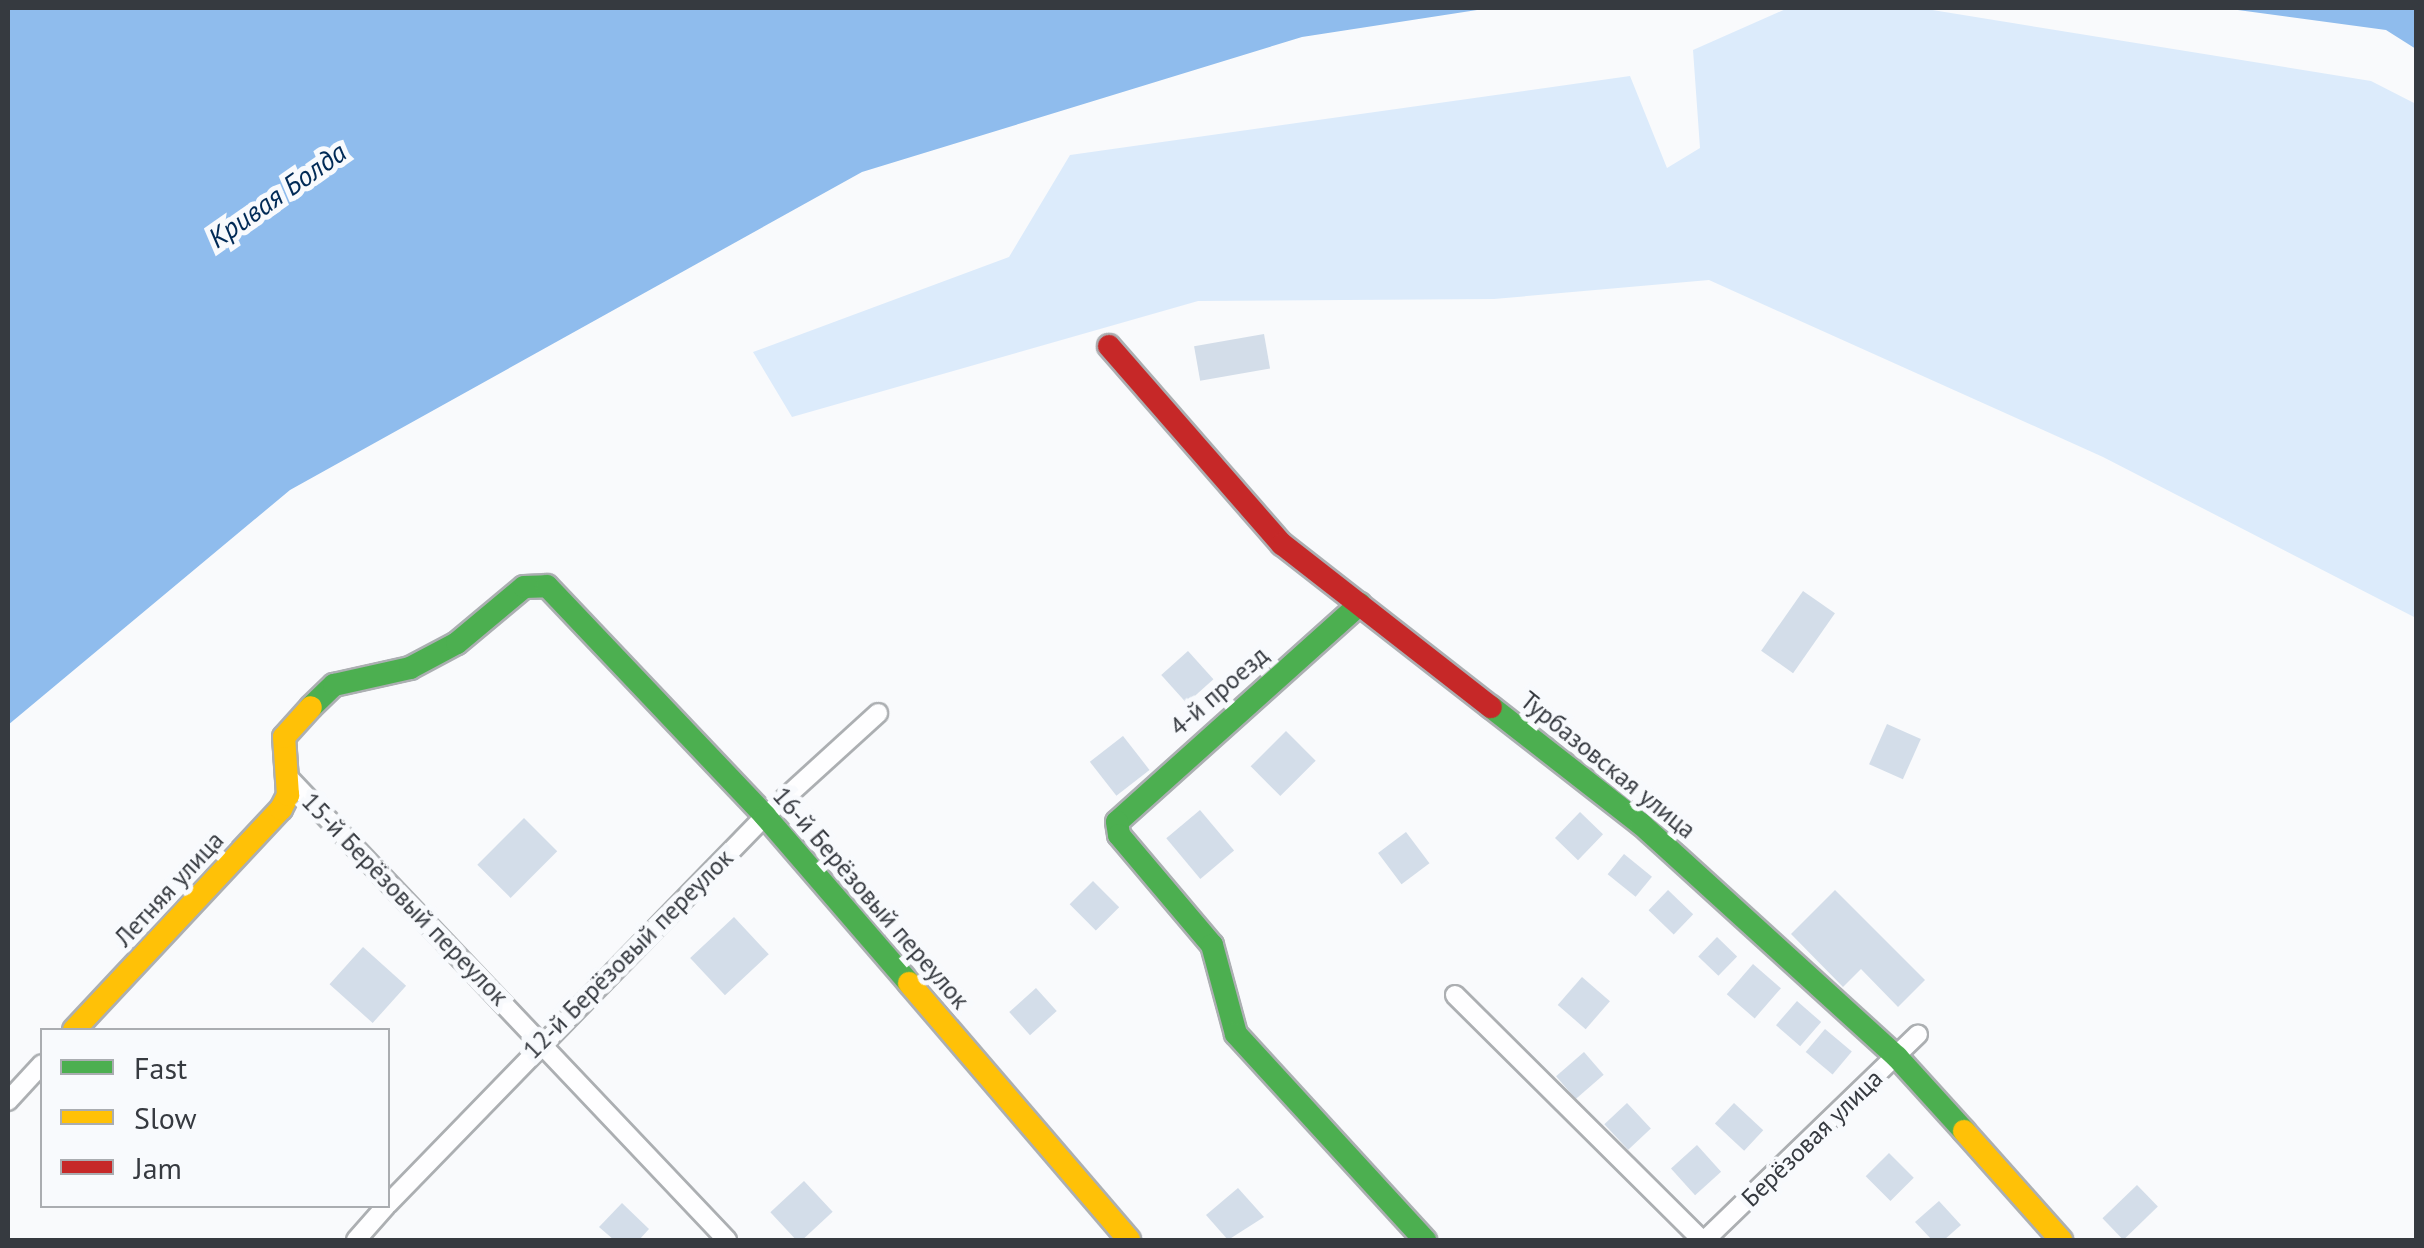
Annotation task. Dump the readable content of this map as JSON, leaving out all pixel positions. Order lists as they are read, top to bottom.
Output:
{
  "streets": {
    "street": [
      "4-й проезд",
      "Турбазовская улица",
      "Летняя улица",
      "16-й Берёзовый переулок",
      "15-й Берёзовый переулок",
      "12-й Берёзовый переулок",
      "Берёзовая улица"
    ]
  },
  "crossings": [
    ["4-й проезд", "Турбазовская улица"],
    ["Турбазовская улица", "Берёзовая улица"],
    ["Летняя улица", "16-й Берёзовый переулок"],
    ["Летняя улица", "15-й Берёзовый переулок"],
    ["16-й Берёзовый переулок", "12-й Берёзовый переулок"],
    ["15-й Берёзовый переулок", "12-й Берёзовый переулок"]
  ],
  "water": ["Кривая Болда"],
  "legend": ["Fast", "Slow", "Jam"]
}
